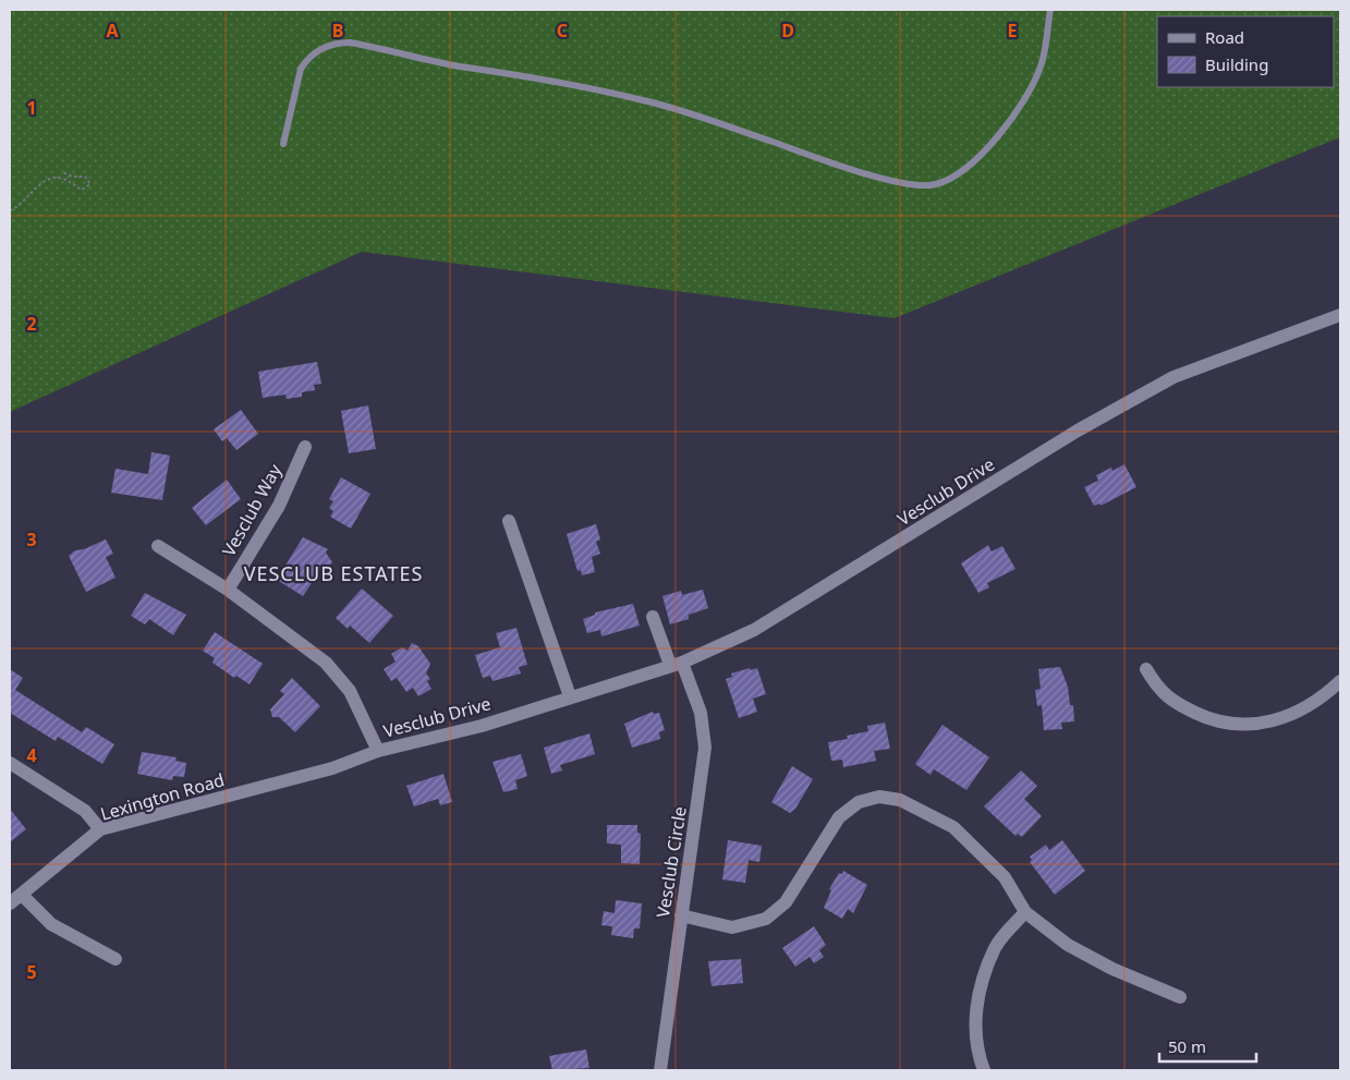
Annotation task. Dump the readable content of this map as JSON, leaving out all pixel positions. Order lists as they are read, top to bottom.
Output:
{
  "streets": {
    "street": [
      "Vesclub Drive",
      "Vesclub Way",
      "Lexington Road",
      "Vesclub Circle"
    ]
  },
  "crossings": [
    ["Vesclub Drive", "Lexington Road"],
    ["Vesclub Drive", "Vesclub Circle"]
  ],
  "districts": ["VESCLUB ESTATES"],
  "legend": ["Road", "Building"],
  "scale_bar": "50 m",
  "grid": {
    "columns": [
      "A",
      "B",
      "C",
      "D",
      "E"
    ],
    "rows": [
      "1",
      "2",
      "3",
      "4",
      "5"
    ]
  }
}
